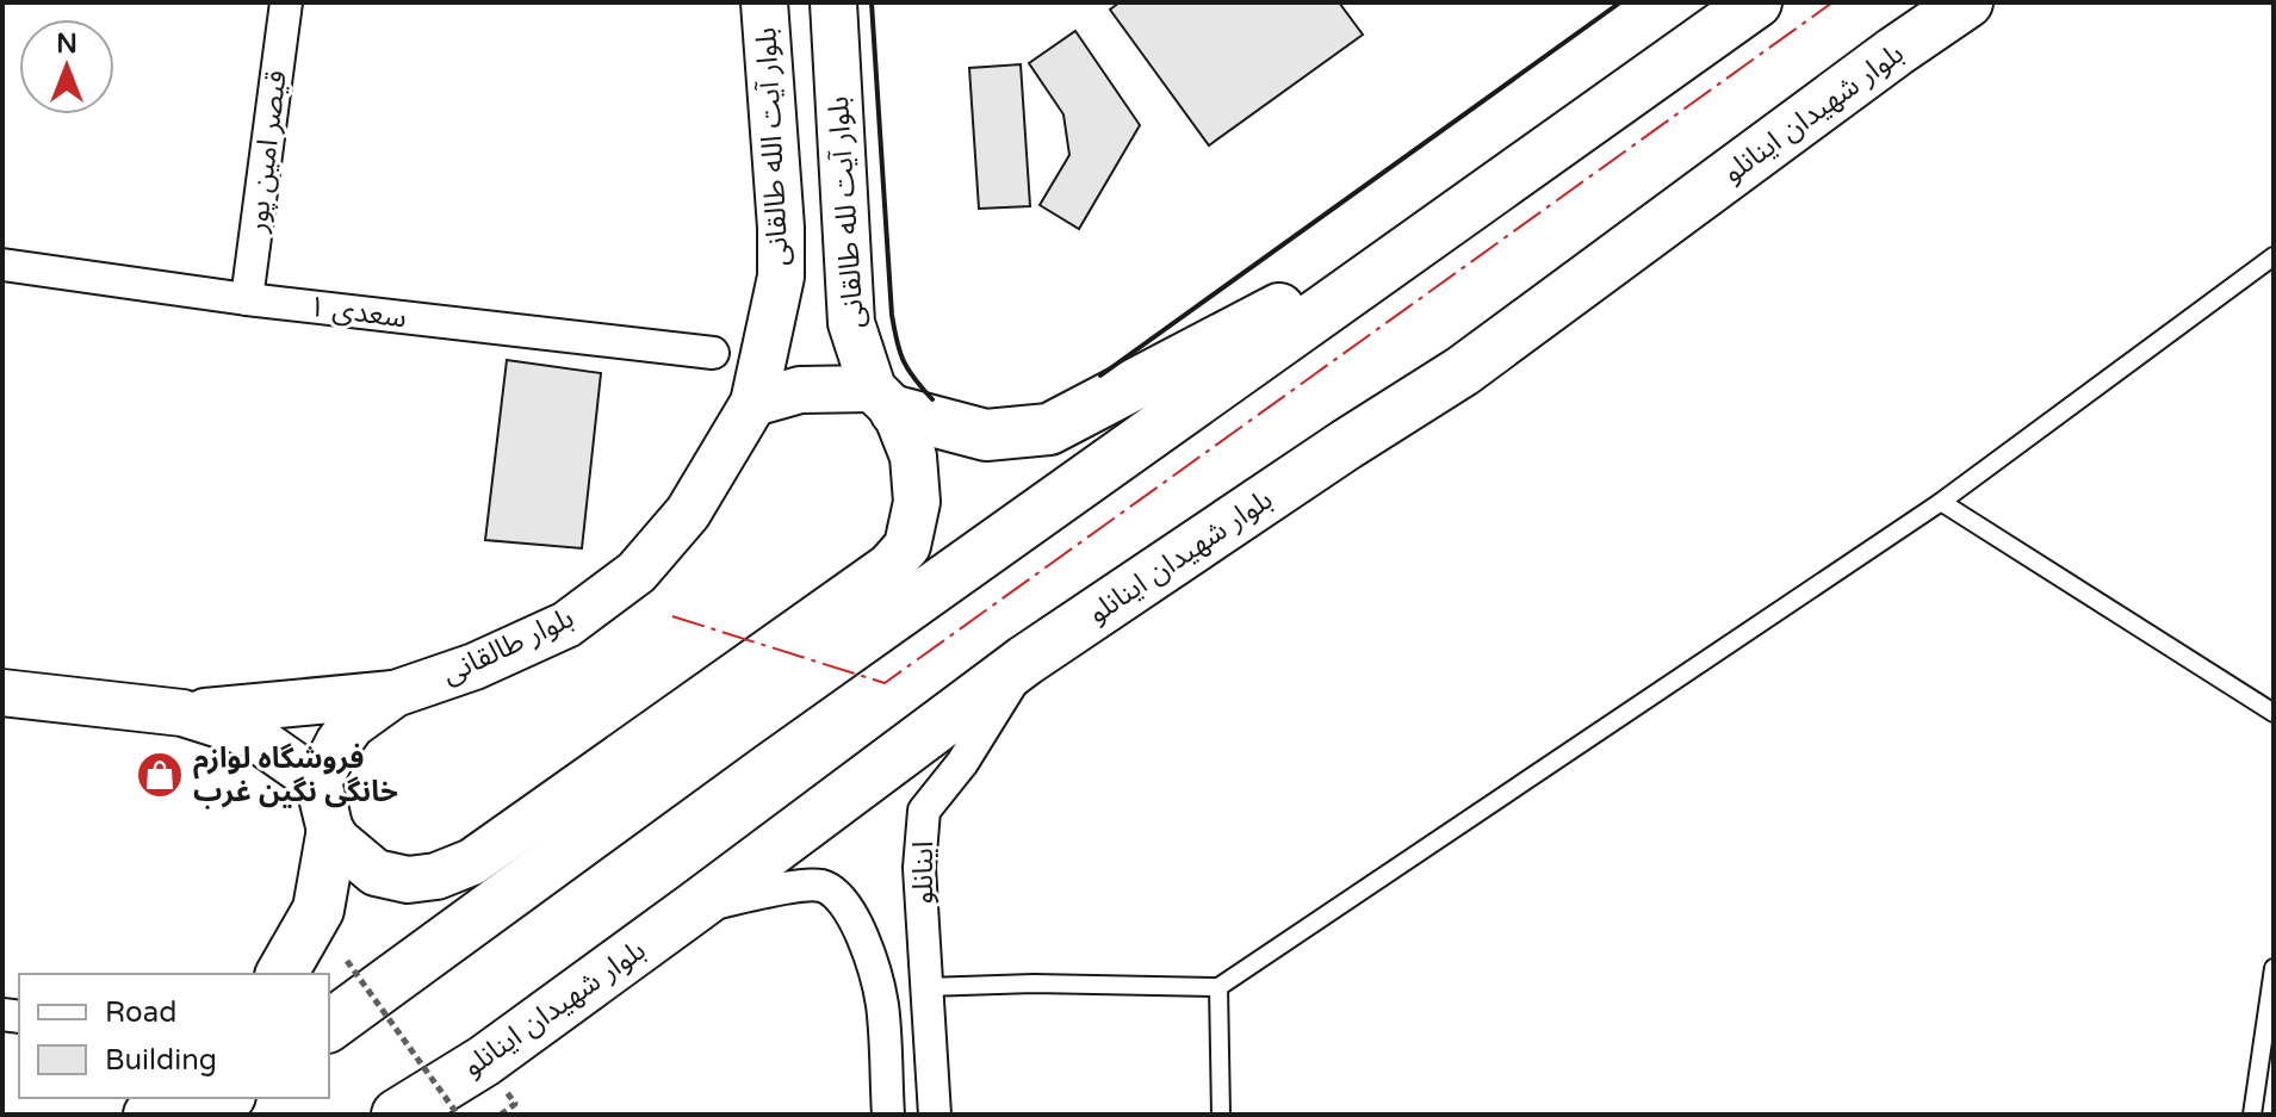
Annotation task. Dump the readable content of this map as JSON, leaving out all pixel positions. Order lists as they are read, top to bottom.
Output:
{
  "streets": {
    "main road": ["بلوار شهیدان اینانلو"],
    "street": [
      "بلوار آیت الله طالقانی",
      "قیصر امین پور",
      "بلوار آیت لله طالقانی",
      "سعدی ۱",
      "بلوار طالقانی",
      "اینانلو"
    ]
  },
  "crossings": [
    ["بلوار شهیدان اینانلو", "اینانلو"],
    ["بلوار آیت الله طالقانی", "بلوار طالقانی"],
    ["قیصر امین پور", "سعدی ۱"]
  ],
  "places": {
    "shop": ["فروشگاه لوازم خانگی نگین غرب"]
  },
  "legend": ["Road", "Building"],
  "north": "top"
}
